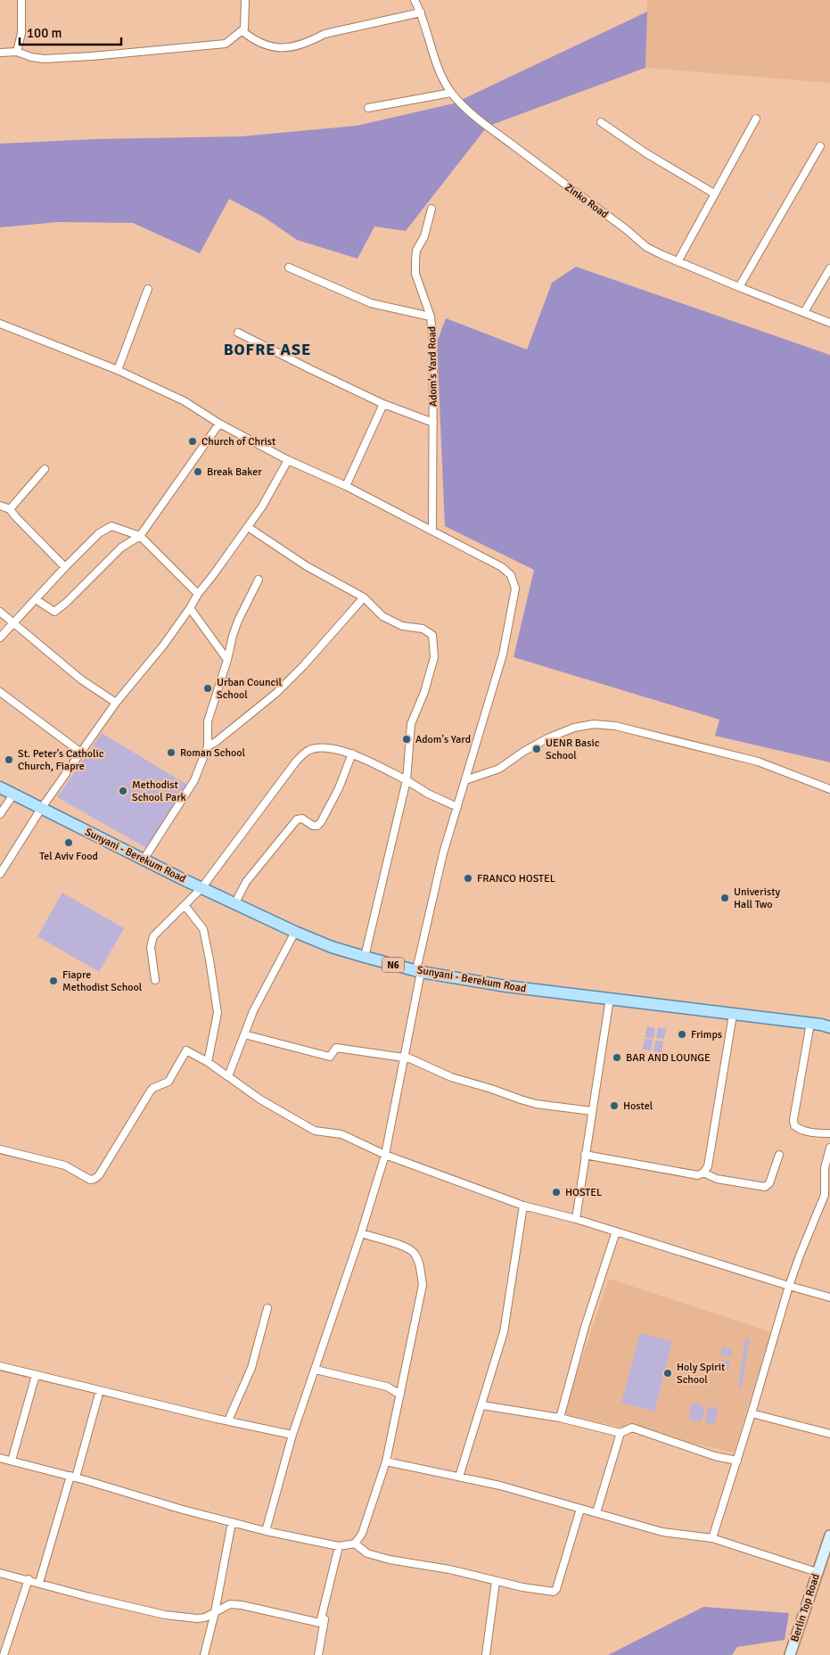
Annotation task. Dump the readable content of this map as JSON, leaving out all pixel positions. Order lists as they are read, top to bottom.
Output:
{
  "streets": {
    "main road": ["Sunyani - Berekum Road", "N6"],
    "street": ["Zinko Road", "Adom's Yard Road", "Berlin Top Road"]
  },
  "districts": ["BOFRE ASE"],
  "places": [
    "Church of Christ",
    "Break Baker",
    "Urban Council School",
    "Adom's Yard",
    "UENR Basic School",
    "Roman School",
    "St. Peter's Catholic Church, Fiapre",
    "Methodist School Park",
    "Tel Aviv Food",
    "FRANCO HOSTEL",
    "Univeristy Hall Two",
    "Fiapre Methodist School",
    "Frimps",
    "BAR AND LOUNGE",
    "Hostel",
    "HOSTEL",
    "Holy Spirit School"
  ],
  "scale_bar": "100 m"
}
